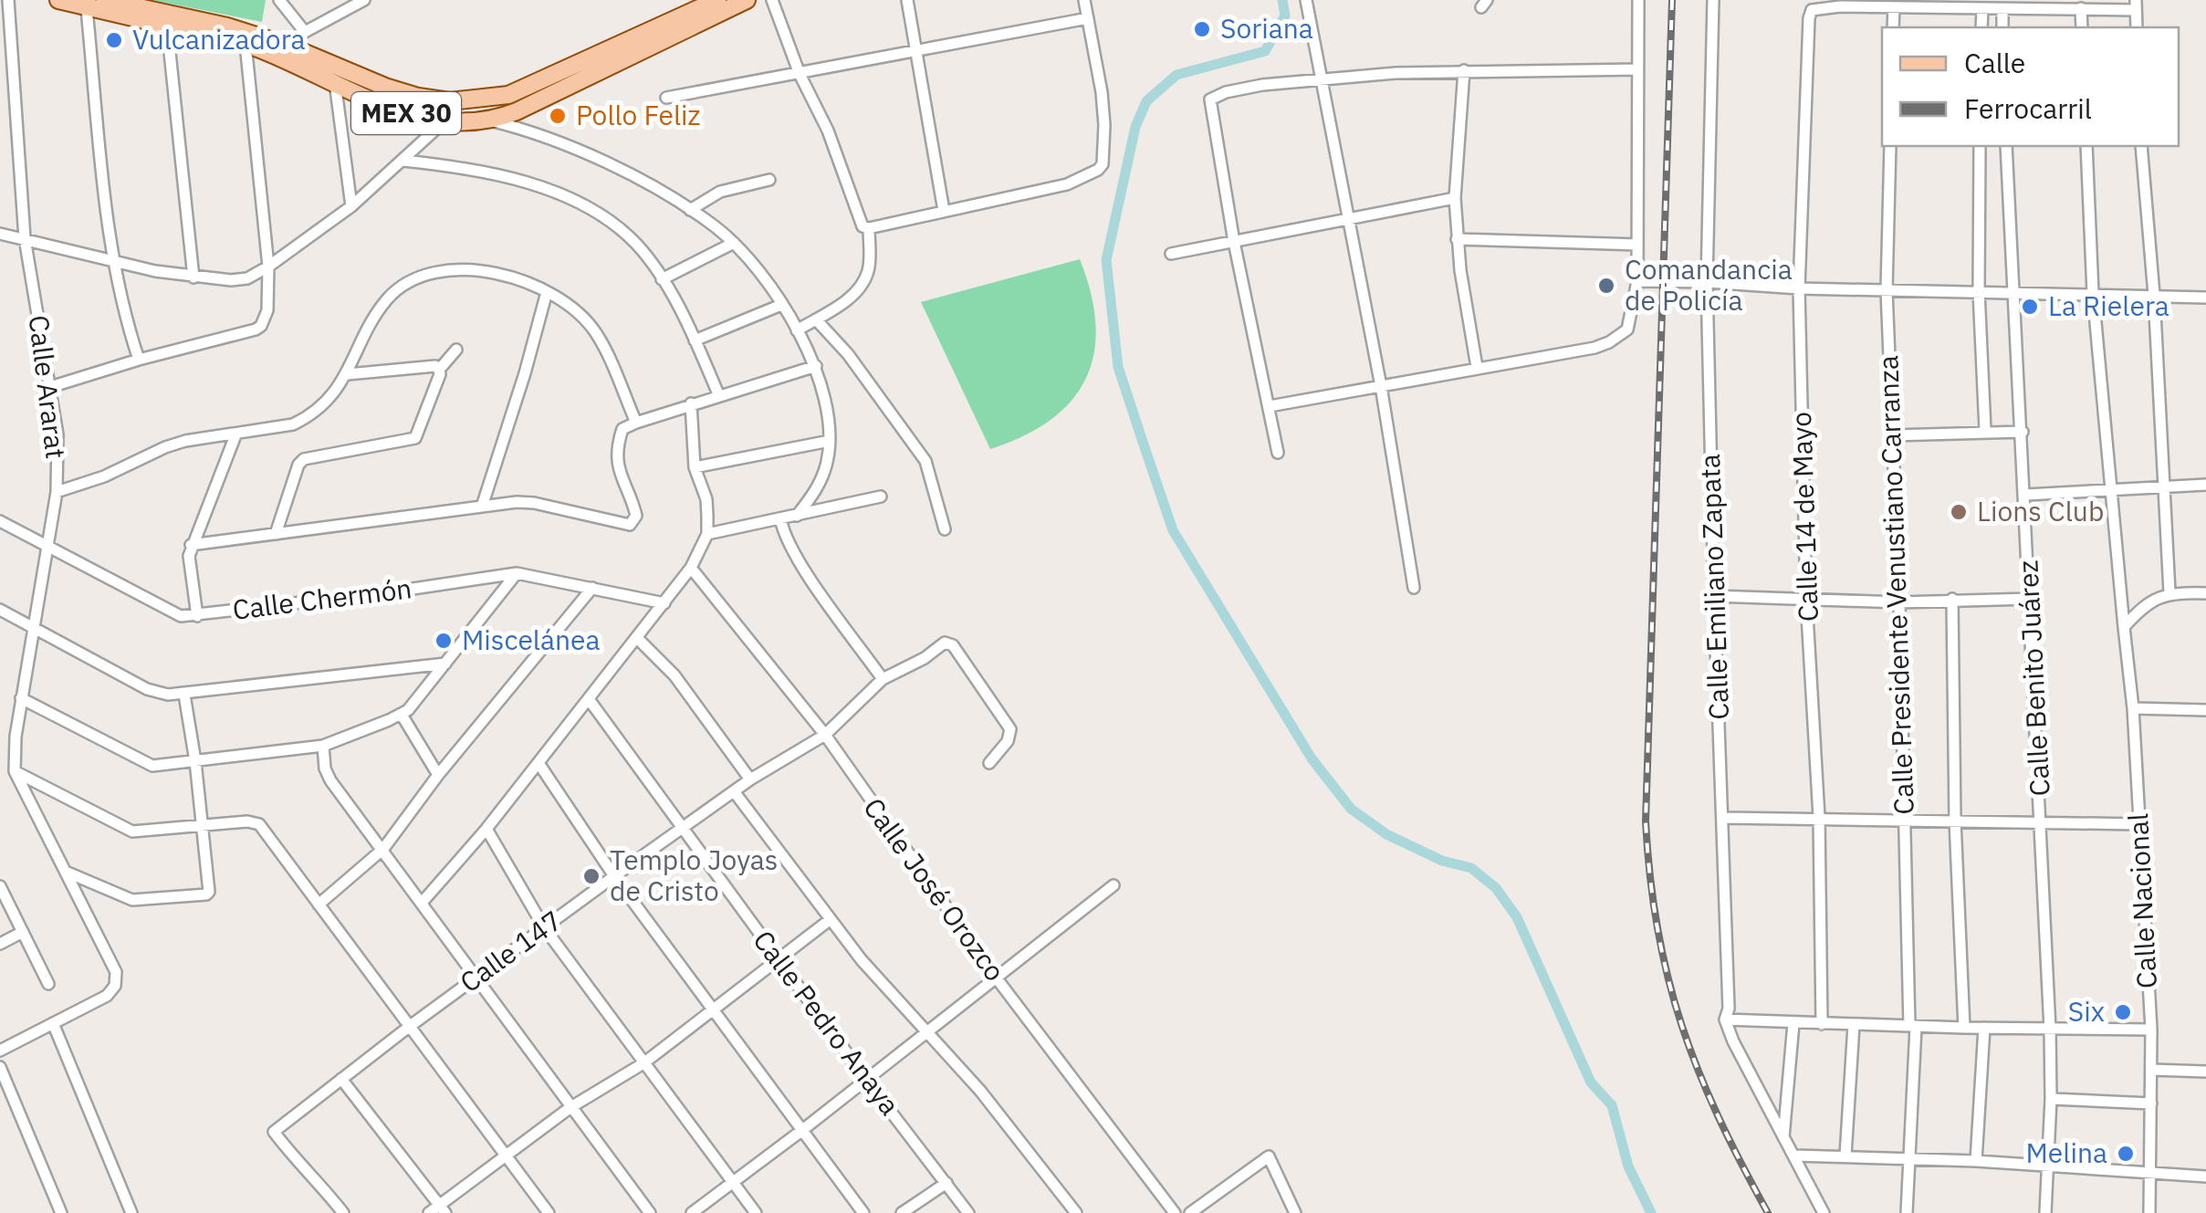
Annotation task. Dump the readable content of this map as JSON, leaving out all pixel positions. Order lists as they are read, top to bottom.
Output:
{
  "streets": {
    "main road": ["MEX 30"],
    "street": [
      "Calle Ararat",
      "Calle 14 de Mayo",
      "Calle Presidente Venustiano Carranza",
      "Calle Emiliano Zapata",
      "Calle Chermón",
      "Calle Benito Juárez",
      "Calle José Orozco",
      "Calle Nacional",
      "Calle 147",
      "Calle Pedro Anaya"
    ]
  },
  "crossings": [
    ["Calle Ararat", "Calle Chermón"],
    ["Calle José Orozco", "Calle 147"],
    ["Calle 147", "Calle Pedro Anaya"]
  ],
  "places": [
    "Soriana",
    "Vulcanizadora",
    "Pollo Feliz",
    "Comandancia de Policía",
    "La Rielera",
    "Lions Club",
    "Miscelánea",
    "Templo Joyas de Cristo",
    "Six",
    "Melina"
  ],
  "legend": ["Calle", "Ferrocarril"]
}
